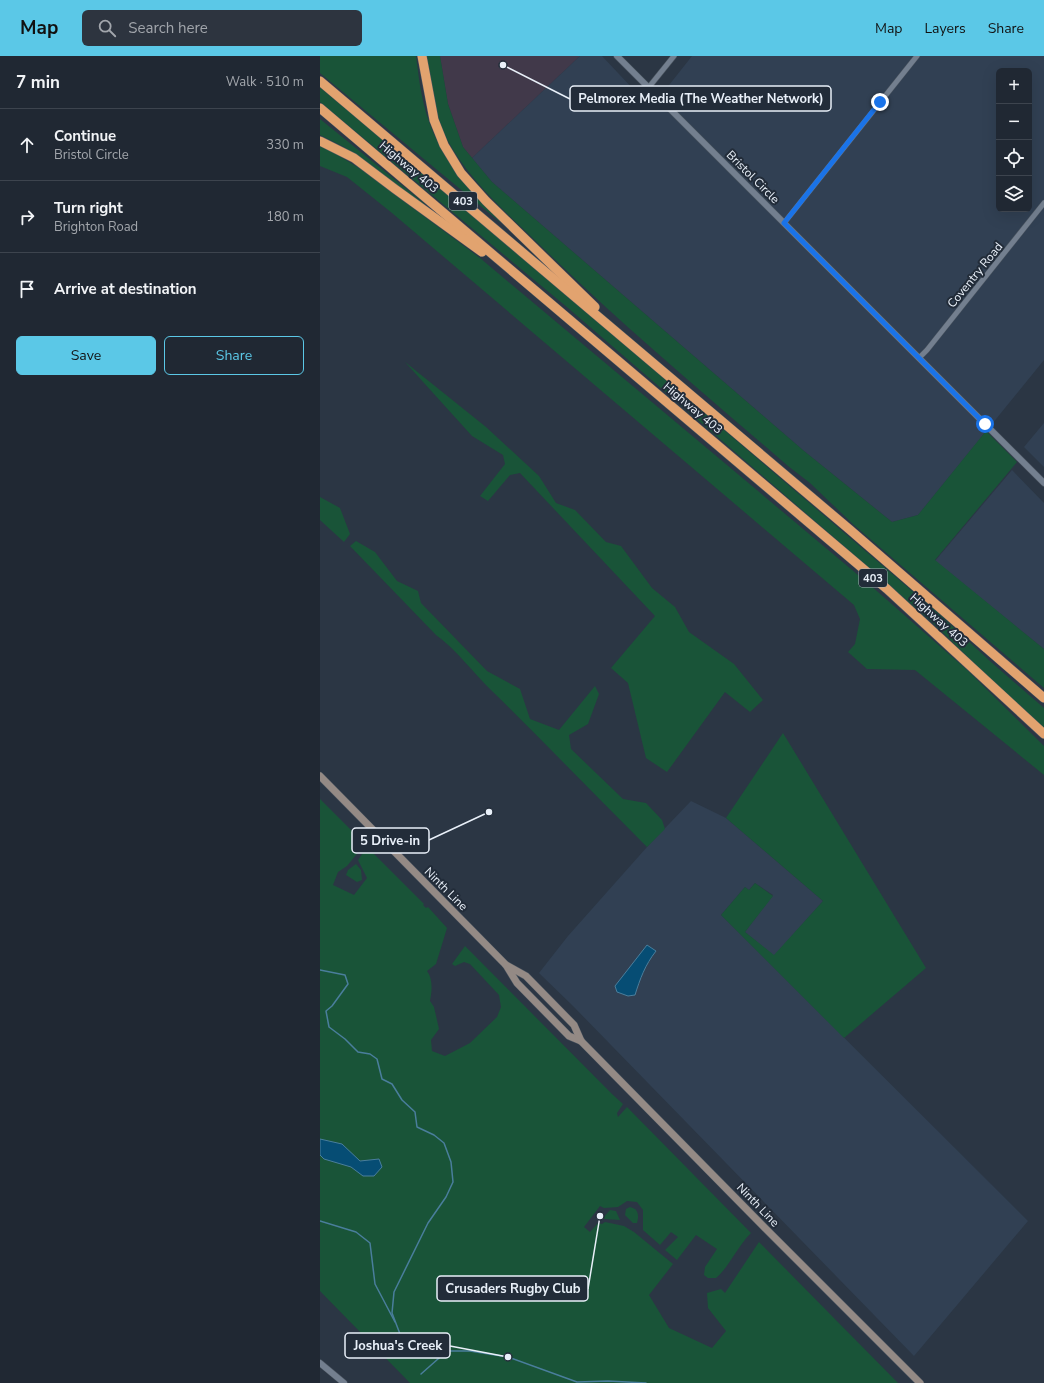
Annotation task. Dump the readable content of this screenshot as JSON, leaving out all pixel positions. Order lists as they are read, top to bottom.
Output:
{
  "streets": {
    "highway": ["Highway 403", "403"],
    "main road": ["Ninth Line"],
    "street": ["Bristol Circle", "Coventry Road"]
  },
  "crossings": [
    ["Bristol Circle", "Coventry Road"]
  ],
  "places": [
    "Pelmorex Media (The Weather Network)",
    "5 Drive-in",
    "Crusaders Rugby Club",
    "Joshua's Creek"
  ],
  "page": {
    "header": "Map",
    "search": "Search here",
    "nav": ["Map", "Layers", "Share"],
    "heading": ["7 min", "Walk · 510 m"],
    "map_buttons": ["+", "−"],
    "list": [
      ["Continue", "Bristol Circle", "330 m"],
      ["Turn right", "Brighton Road", "180 m"],
      "Arrive at destination"
    ],
    "buttons": ["Save", "Share"]
  }
}
